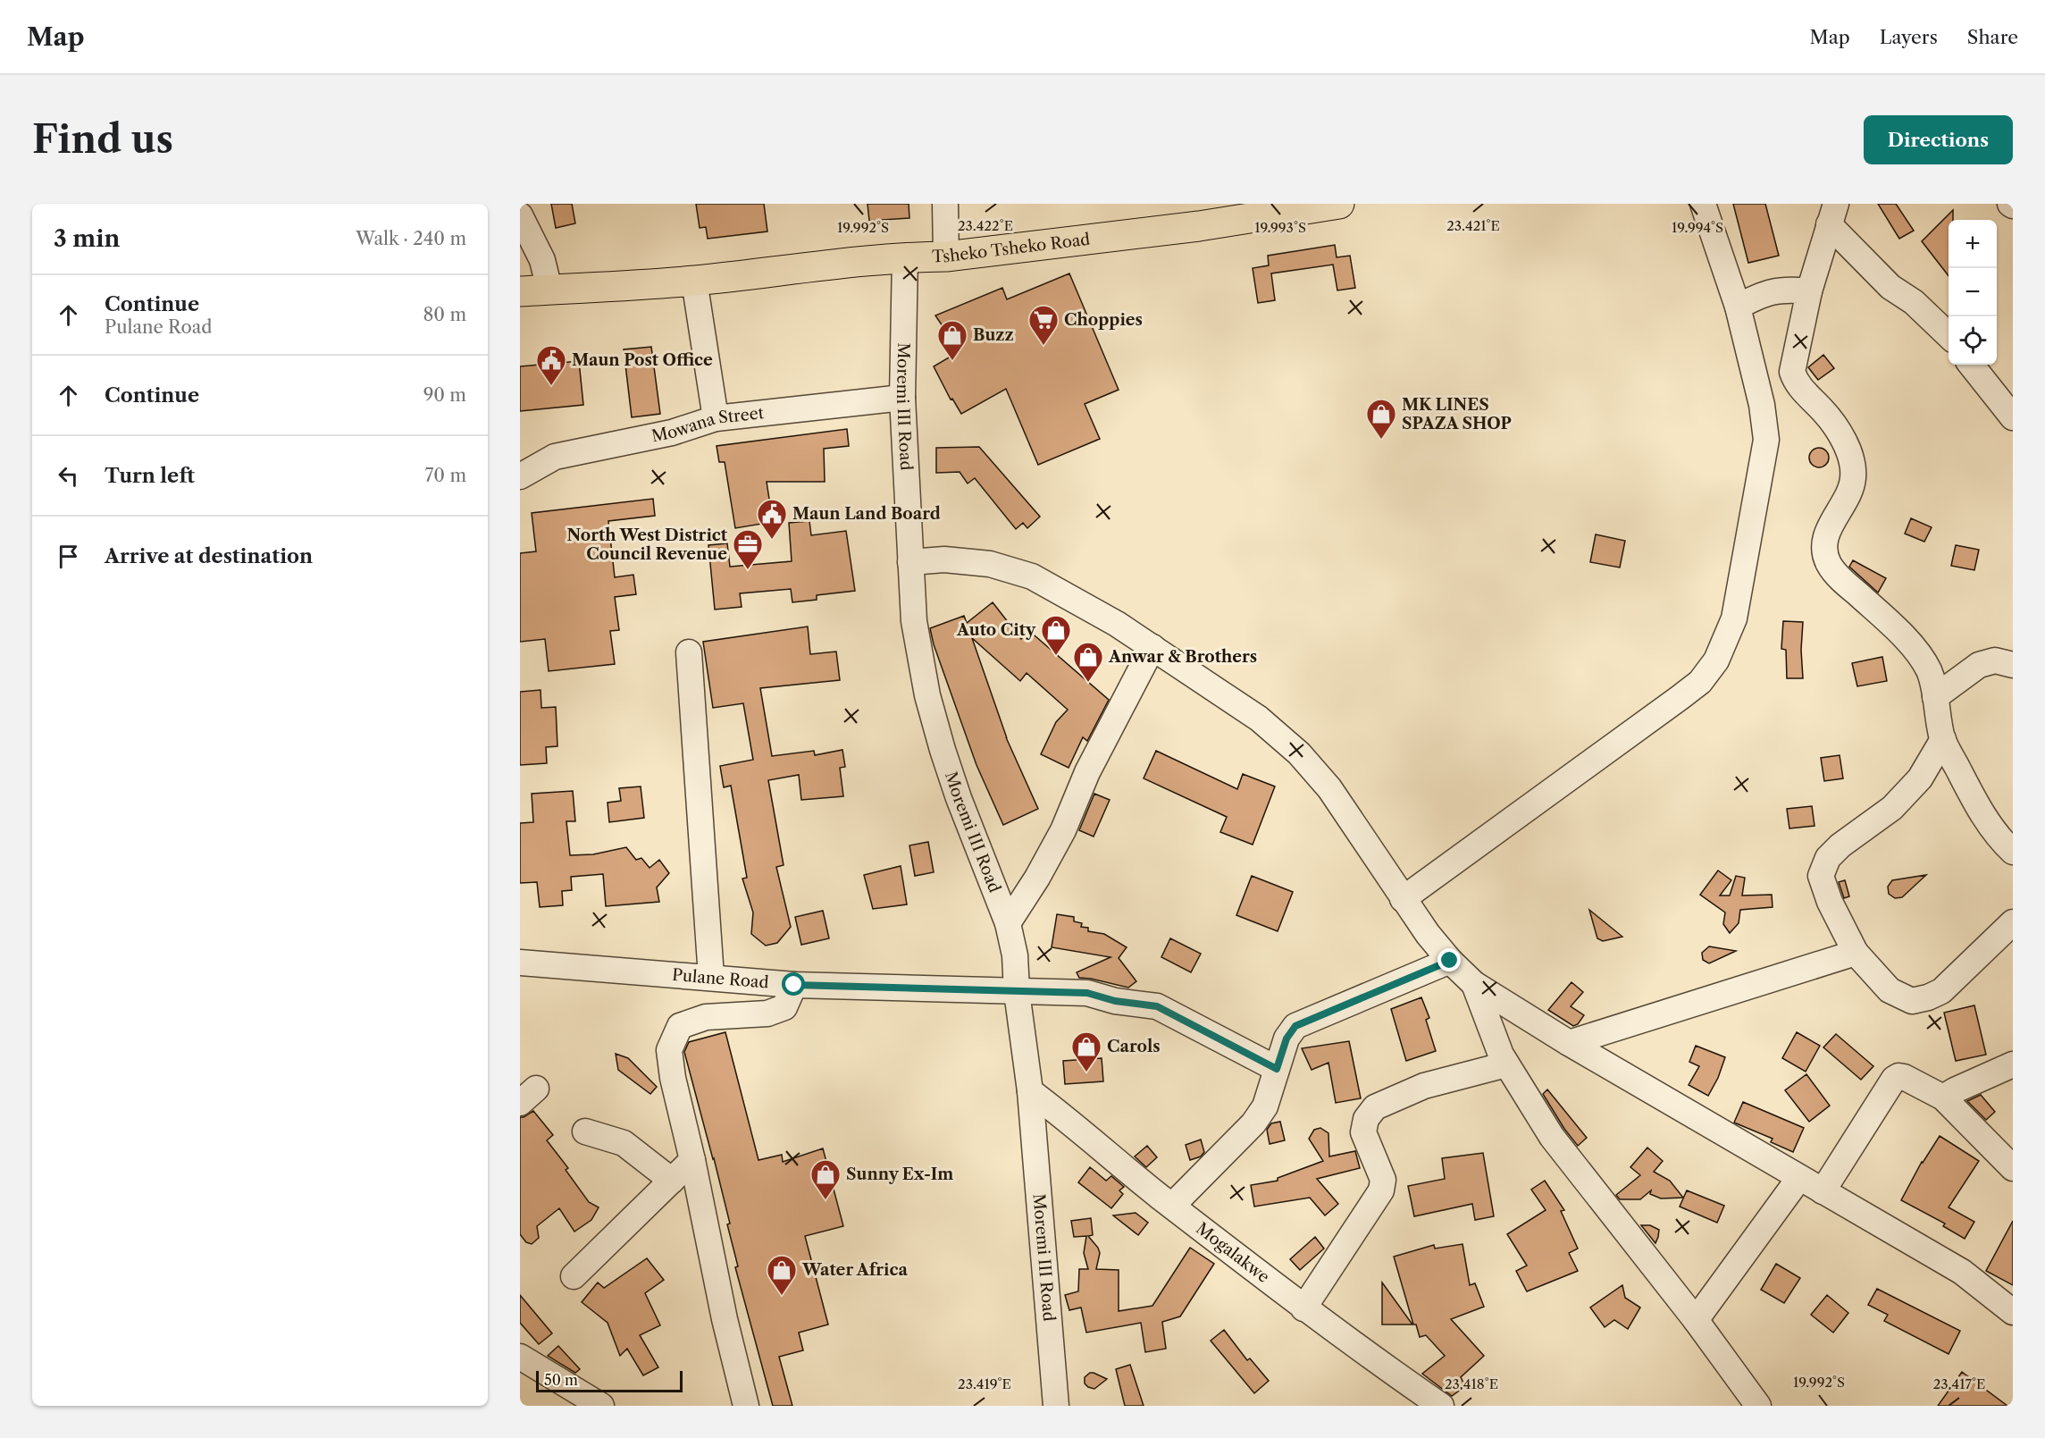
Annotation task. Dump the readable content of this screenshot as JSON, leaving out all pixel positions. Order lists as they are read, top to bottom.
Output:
{
  "streets": {
    "highway": ["Tsheko Tsheko Road"],
    "street": [
      "Moremi III Road",
      "Mowana Street",
      "Pulane Road",
      "Mogalakwe"
    ]
  },
  "crossings": [
    ["Tsheko Tsheko Road", "Moremi III Road"],
    ["Moremi III Road", "Mowana Street"],
    ["Moremi III Road", "Pulane Road"],
    ["Moremi III Road", "Mogalakwe"]
  ],
  "places": {
    "supermarket": ["Choppies"],
    "shop": [
      "Buzz",
      "MK LINES SPAZA SHOP",
      "Auto City",
      "Anwar & Brothers",
      "Carols",
      "Sunny Ex-Im",
      "Water Africa"
    ],
    "public building": ["Maun Post Office", "Maun Land Board"],
    "office": ["North West District Council Revenue"]
  },
  "scale_bar": "50 m",
  "page": {
    "header": "Map",
    "nav": ["Map", "Layers", "Share"],
    "buttons": "Directions",
    "title": "Find us",
    "heading": ["3 min", "Walk · 240 m"],
    "map_buttons": ["+", "−"],
    "list": [
      ["Continue", "Pulane Road", "80 m"],
      ["Continue", "90 m"],
      ["Turn left", "70 m"],
      "Arrive at destination"
    ],
    "scale": "50 m"
  },
  "coordinates": [
    "23.422°E",
    "23.421°E",
    "19.992°S",
    "19.993°S",
    "19.994°S",
    "23.419°E",
    "23.418°E",
    "23.417°E"
  ]
}
